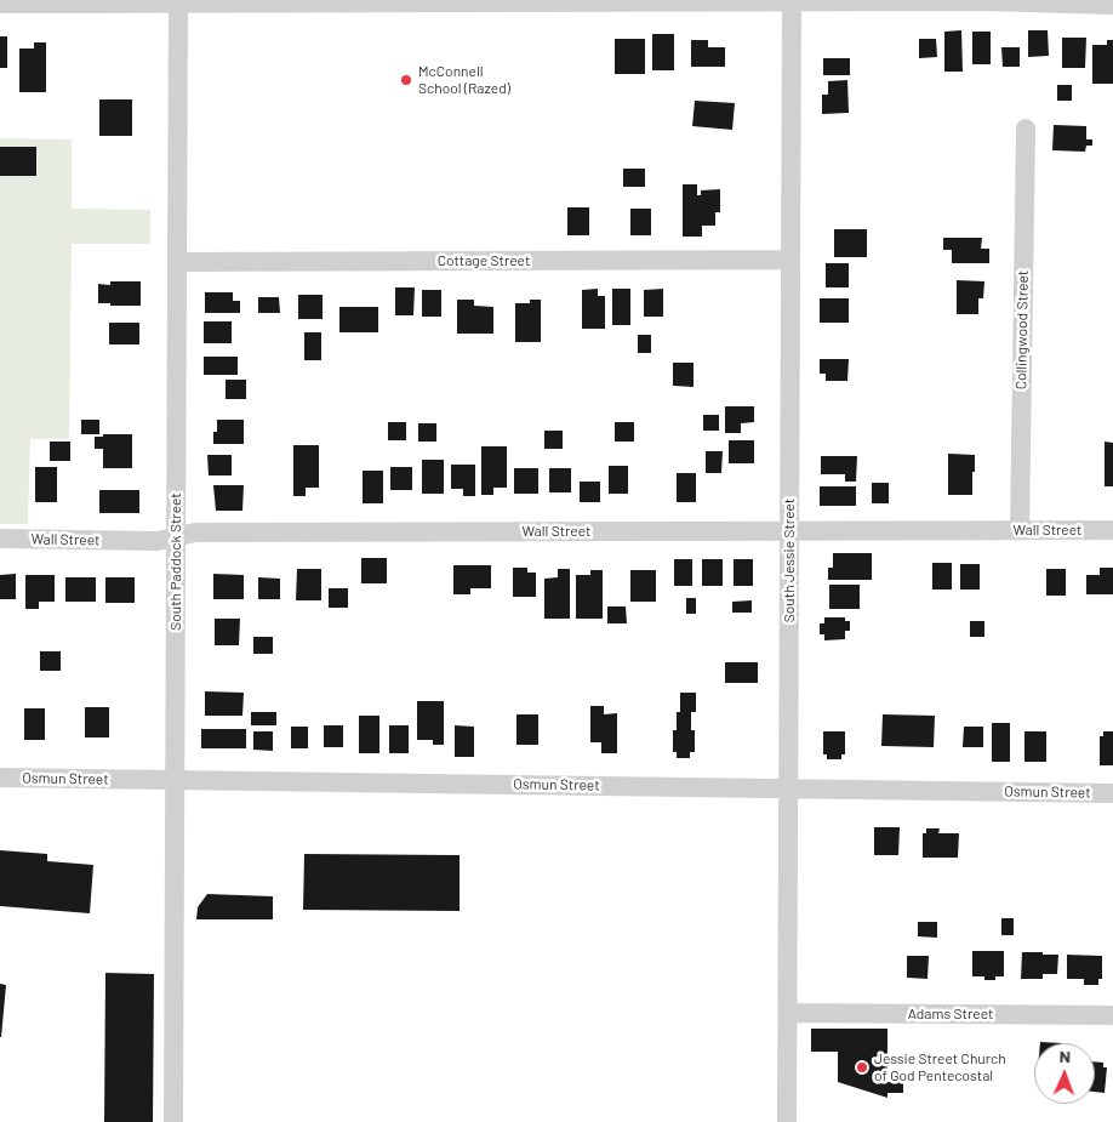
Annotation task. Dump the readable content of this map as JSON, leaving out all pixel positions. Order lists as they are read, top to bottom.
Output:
{
  "streets": {
    "street": [
      "Cottage Street",
      "Collingwood Street",
      "Wall Street",
      "South Jessie Street",
      "South Paddock Street",
      "Osmun Street",
      "Adams Street"
    ]
  },
  "crossings": [
    ["Cottage Street", "South Jessie Street"],
    ["Cottage Street", "South Paddock Street"],
    ["Collingwood Street", "Wall Street"],
    ["Wall Street", "South Jessie Street"],
    ["Wall Street", "South Paddock Street"],
    ["South Jessie Street", "Osmun Street"],
    ["South Jessie Street", "Adams Street"],
    ["South Paddock Street", "Osmun Street"]
  ],
  "places": ["McConnell School (Razed)", "Jessie Street Church of God Pentecostal"],
  "north": "top"
}
